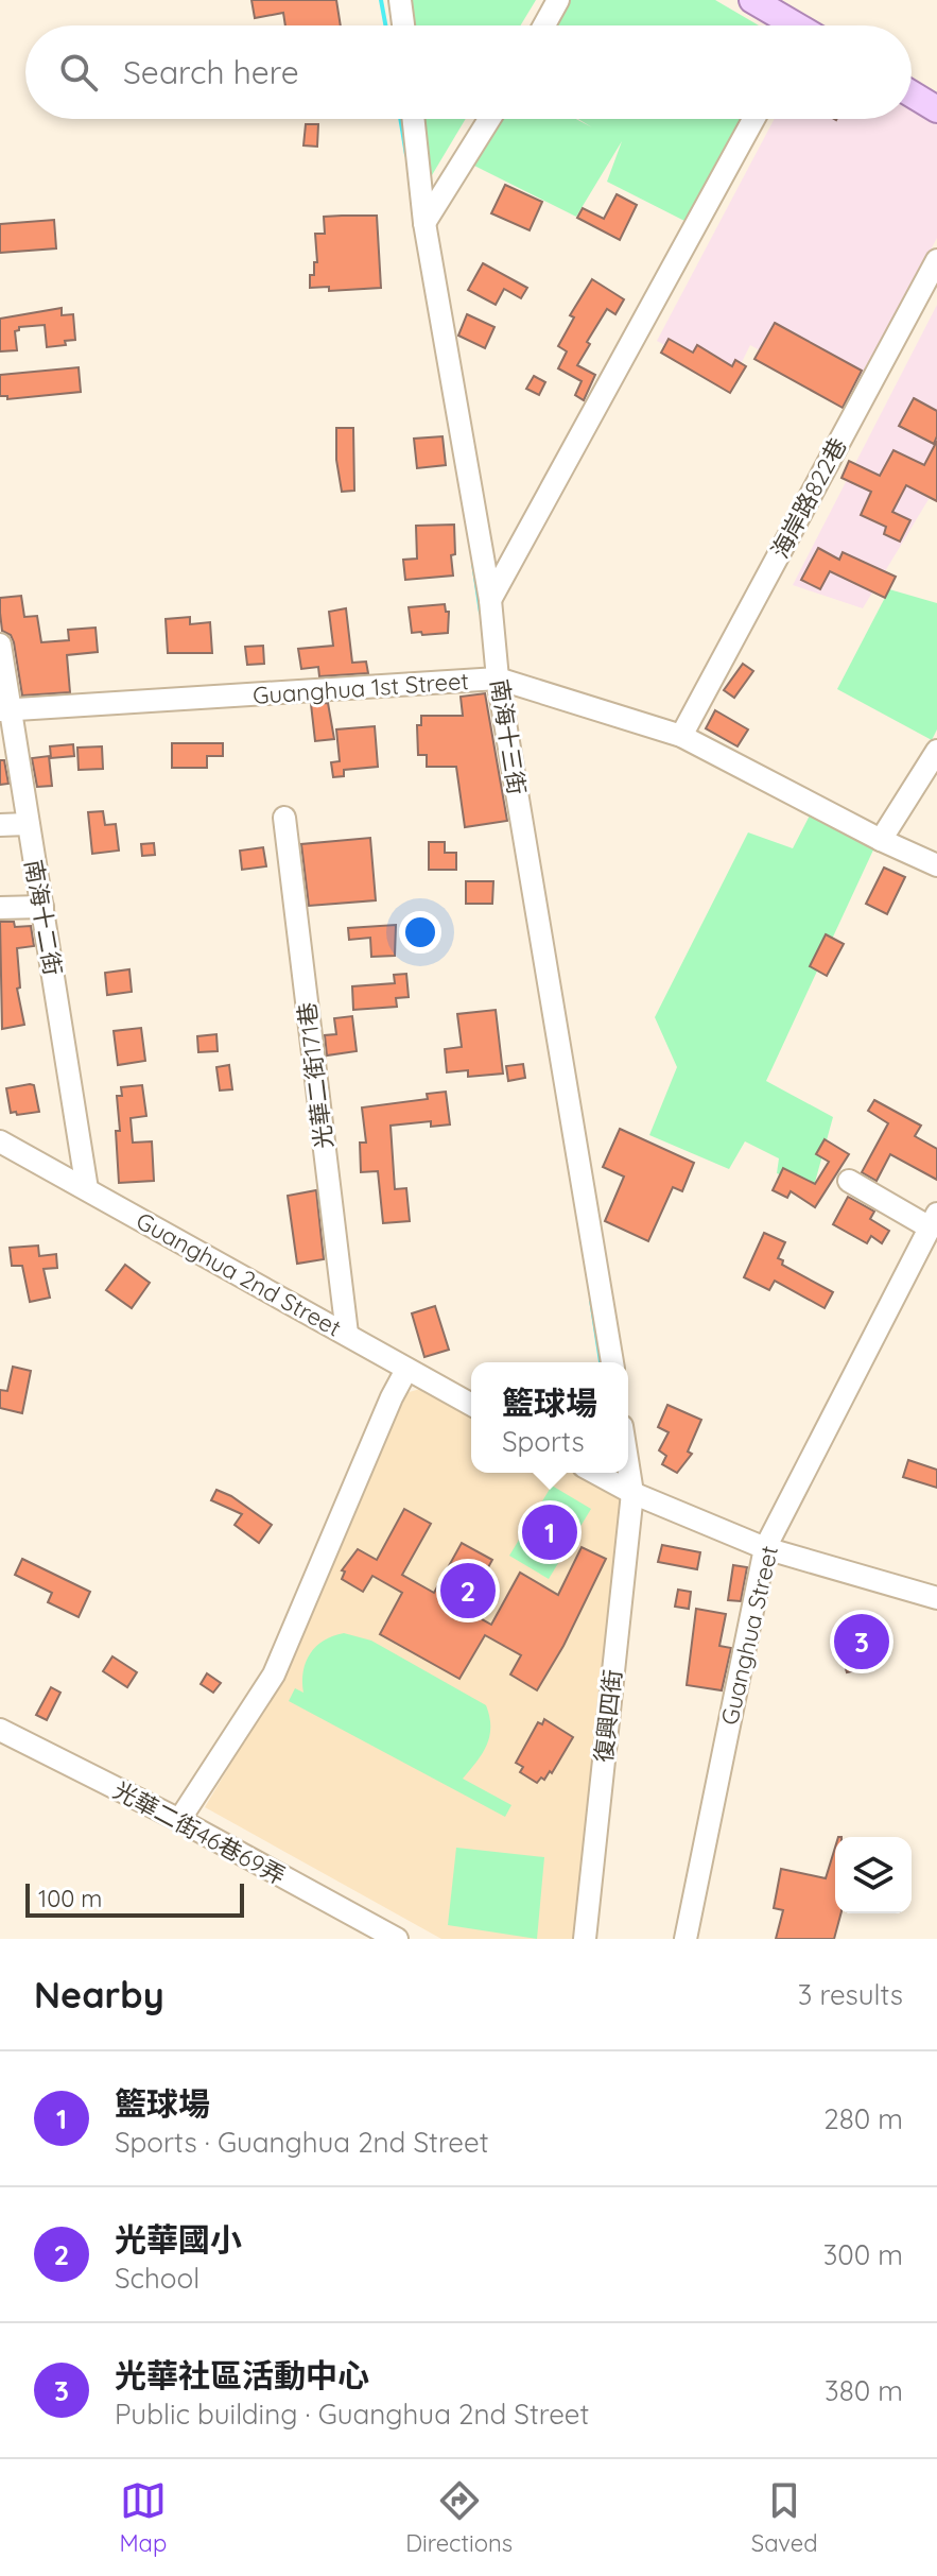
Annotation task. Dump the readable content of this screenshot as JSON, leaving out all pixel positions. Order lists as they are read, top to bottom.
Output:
{
  "streets": {
    "street": [
      "海岸路822巷",
      "Guanghua 1st Street",
      "南海十三街",
      "南海十二街",
      "光華二街171巷",
      "Guanghua 2nd Street",
      "Guanghua Street",
      "復興四街",
      "光華二街46巷69弄"
    ]
  },
  "crossings": [
    ["海岸路822巷", "Guanghua 1st Street"],
    ["Guanghua 1st Street", "南海十三街"],
    ["Guanghua 1st Street", "南海十二街"],
    ["南海十二街", "Guanghua 2nd Street"],
    ["光華二街171巷", "Guanghua 2nd Street"]
  ],
  "scale_bar": "100 m",
  "page": {
    "search": "Search here",
    "popup": ["籃球場", "Sports"],
    "pins": ["1", "2", "3"],
    "scale": "100 m",
    "heading": ["Nearby", "3 results"],
    "list": [
      {
        "mark": "1",
        "name": "籃球場",
        "note": "Sports · Guanghua 2nd Street",
        "value": "280 m"
      },
      {
        "mark": "2",
        "name": "光華國小",
        "note": "School",
        "value": "300 m"
      },
      {
        "mark": "3",
        "name": "光華社區活動中心",
        "note": "Public building · Guanghua 2nd Street",
        "value": "380 m"
      }
    ],
    "nav": ["Map", "Directions", "Saved"]
  }
}
